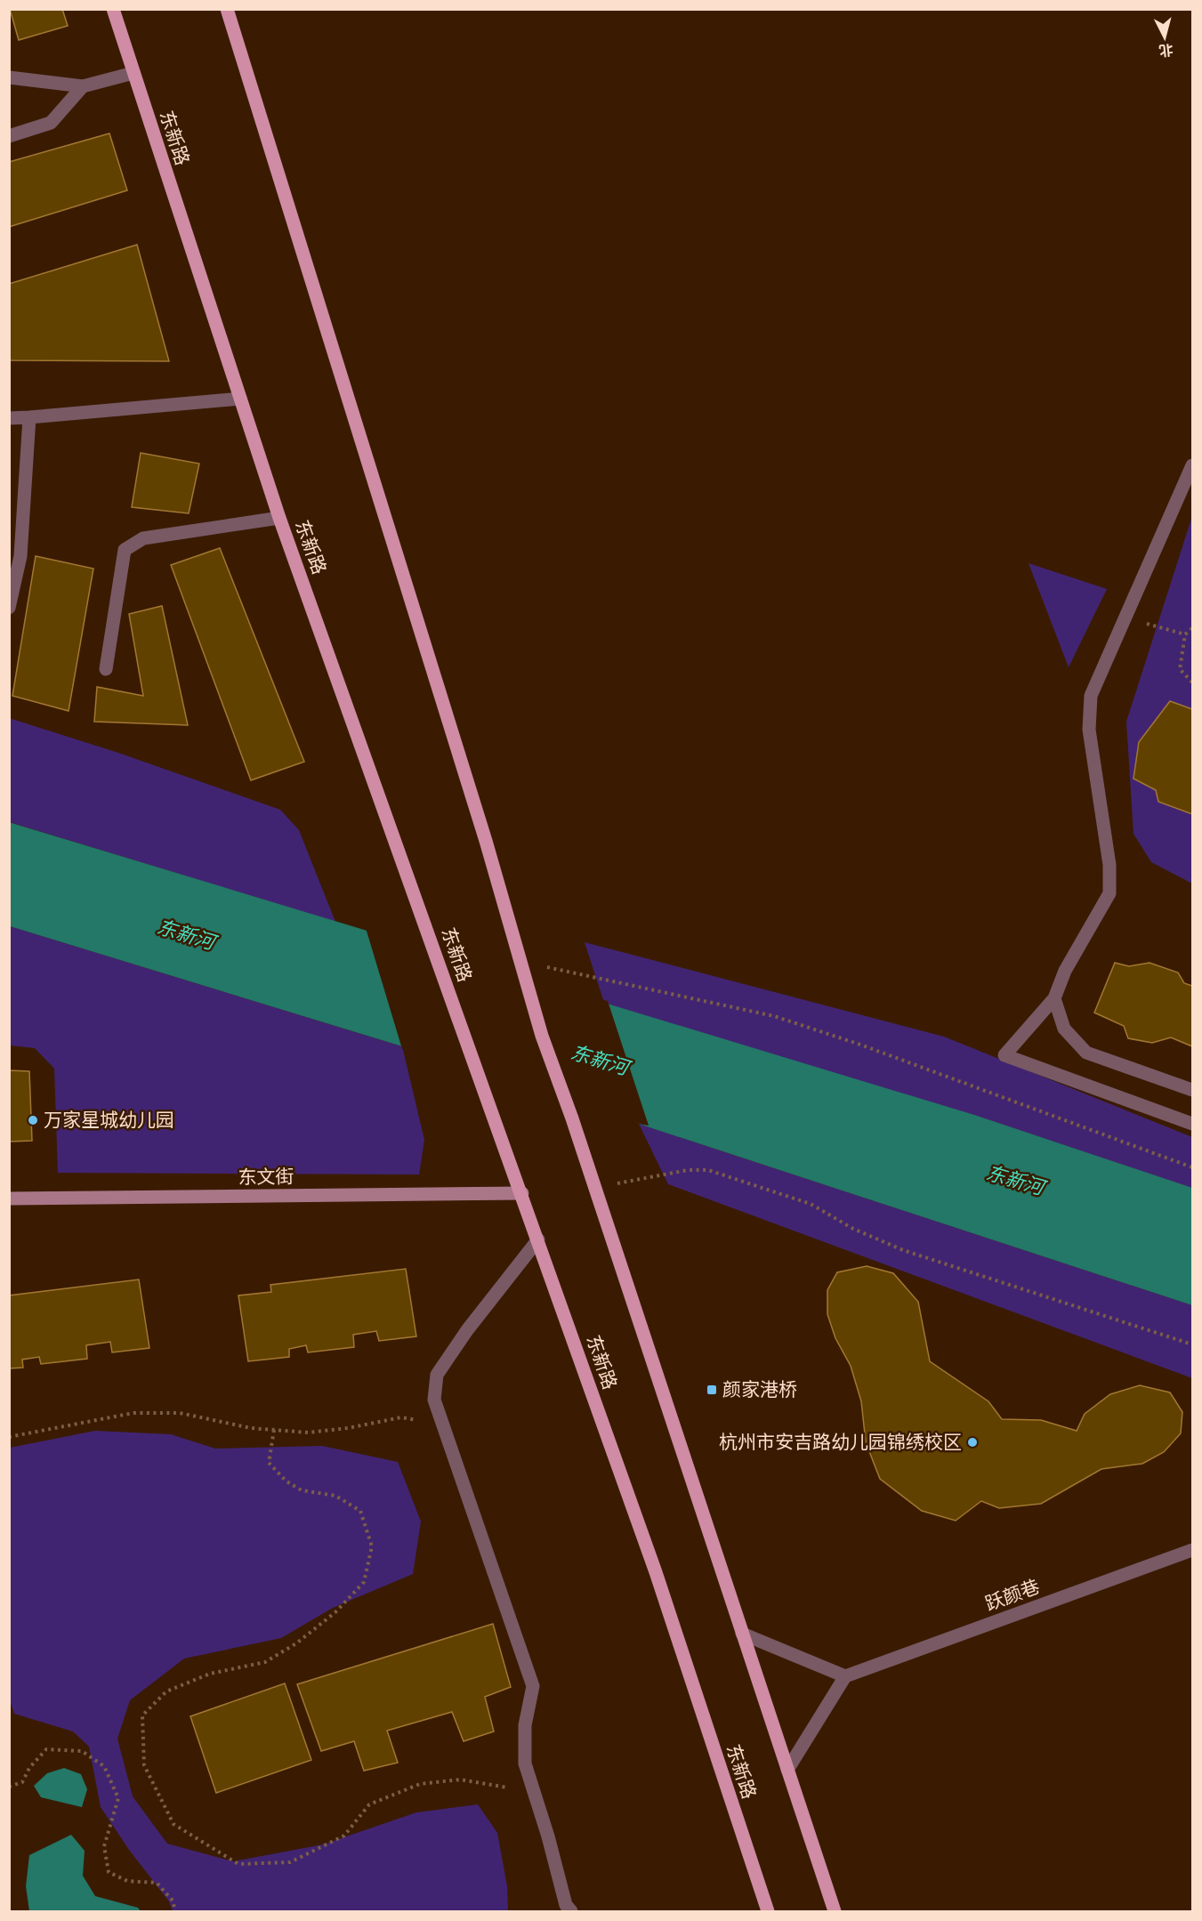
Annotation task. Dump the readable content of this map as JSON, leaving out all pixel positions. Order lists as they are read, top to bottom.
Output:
{
  "streets": {
    "main road": ["东新路"],
    "street": ["东文街", "跃颜巷"]
  },
  "crossings": [
    ["东新路", "东文街"]
  ],
  "water": ["东新河"],
  "places": {
    "other": ["万家星城幼儿园", "杭州市安吉路幼儿园锦绣校区"],
    "transit": ["颜家港桥"]
  },
  "north": "bottom"
}
